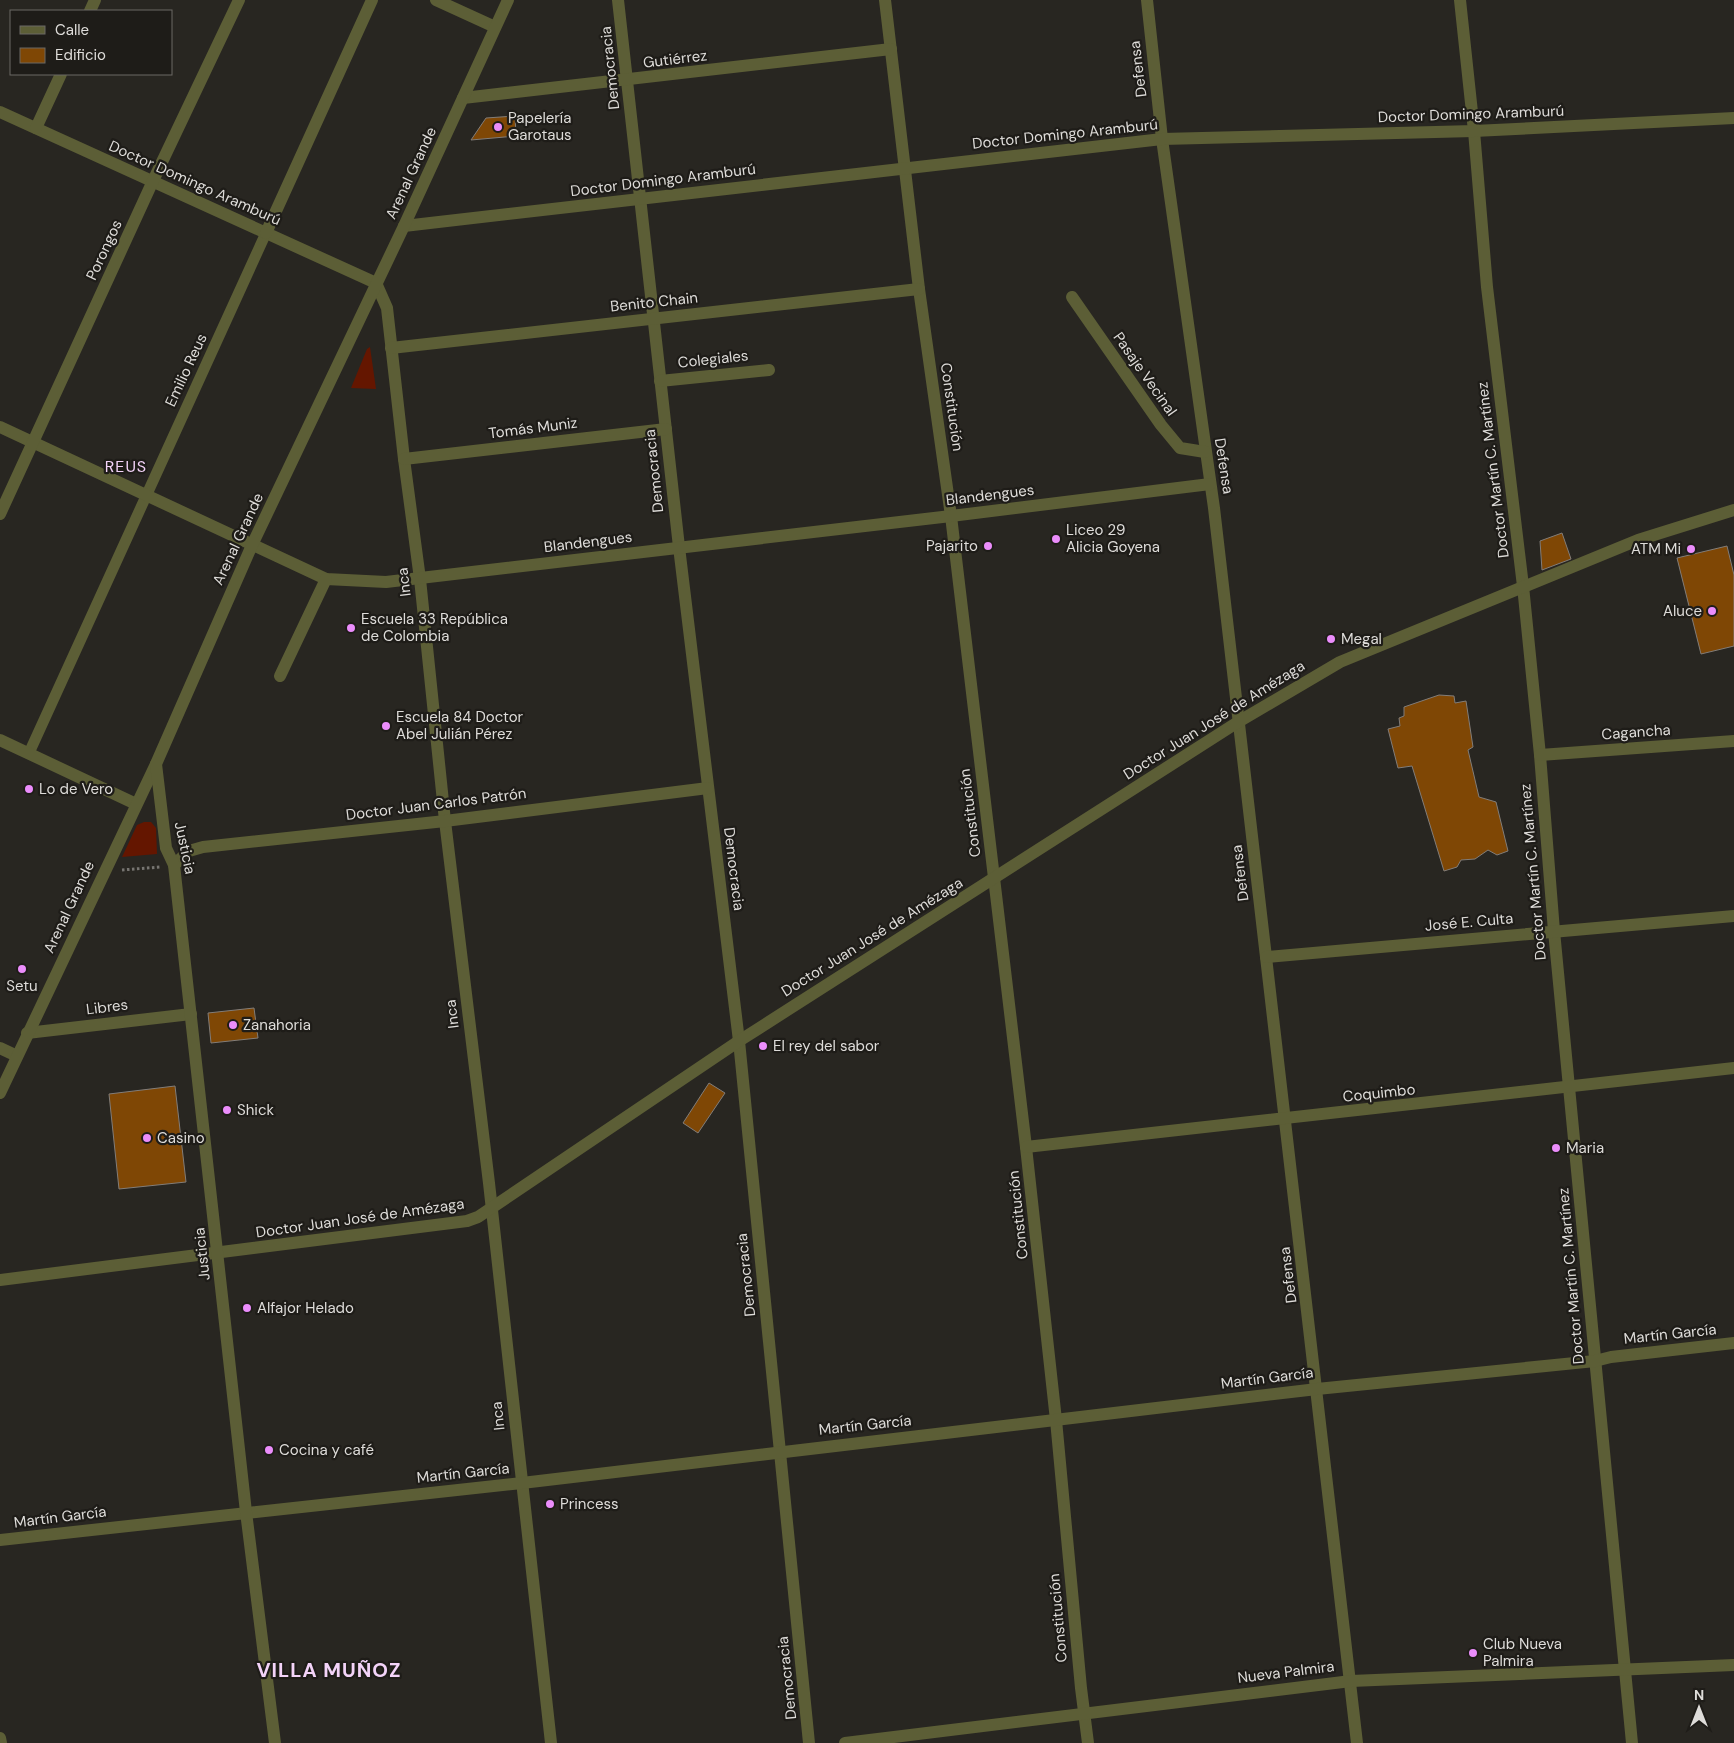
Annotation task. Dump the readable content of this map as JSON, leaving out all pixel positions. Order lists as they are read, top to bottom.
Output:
{
  "streets": {
    "street": [
      "Gutiérrez",
      "Democracia",
      "Defensa",
      "Doctor Domingo Aramburú",
      "Arenal Grande",
      "Porongos",
      "Benito Chain",
      "Colegiales",
      "Emilio Reus",
      "Pasaje Vecinal",
      "Constitución",
      "Tomás Muniz",
      "Doctor Martín C. Martínez",
      "Blandengues",
      "Inca",
      "Doctor Juan José de Amézaga",
      "Cagancha",
      "Doctor Juan Carlos Patrón",
      "Justicia",
      "José E. Culta",
      "Libres",
      "Coquimbo",
      "Martín García",
      "Nueva Palmira"
    ]
  },
  "crossings": [
    ["Gutiérrez", "Democracia"],
    ["Gutiérrez", "Arenal Grande"],
    ["Gutiérrez", "Constitución"],
    ["Democracia", "Doctor Domingo Aramburú"],
    ["Democracia", "Benito Chain"],
    ["Democracia", "Colegiales"],
    ["Democracia", "Tomás Muniz"],
    ["Democracia", "Blandengues"],
    ["Democracia", "Doctor Juan José de Amézaga"],
    ["Democracia", "Doctor Juan Carlos Patrón"],
    ["Democracia", "Martín García"],
    ["Defensa", "Doctor Domingo Aramburú"],
    ["Defensa", "Pasaje Vecinal"],
    ["Defensa", "Blandengues"],
    ["Defensa", "Doctor Juan José de Amézaga"],
    ["Defensa", "José E. Culta"],
    ["Defensa", "Coquimbo"],
    ["Defensa", "Martín García"],
    ["Defensa", "Nueva Palmira"],
    ["Doctor Domingo Aramburú", "Arenal Grande"],
    ["Doctor Domingo Aramburú", "Porongos"],
    ["Doctor Domingo Aramburú", "Emilio Reus"],
    ["Doctor Domingo Aramburú", "Constitución"],
    ["Doctor Domingo Aramburú", "Doctor Martín C. Martínez"],
    ["Doctor Domingo Aramburú", "Inca"],
    ["Arenal Grande", "Blandengues"],
    ["Arenal Grande", "Inca"],
    ["Arenal Grande", "Justicia"],
    ["Arenal Grande", "Libres"],
    ["Porongos", "Blandengues"],
    ["Benito Chain", "Constitución"],
    ["Benito Chain", "Inca"],
    ["Emilio Reus", "Blandengues"],
    ["Constitución", "Blandengues"],
    ["Constitución", "Doctor Juan José de Amézaga"],
    ["Constitución", "Coquimbo"],
    ["Constitución", "Martín García"],
    ["Constitución", "Nueva Palmira"],
    ["Tomás Muniz", "Inca"],
    ["Doctor Martín C. Martínez", "Doctor Juan José de Amézaga"],
    ["Doctor Martín C. Martínez", "Cagancha"],
    ["Doctor Martín C. Martínez", "José E. Culta"],
    ["Doctor Martín C. Martínez", "Coquimbo"],
    ["Doctor Martín C. Martínez", "Martín García"],
    ["Doctor Martín C. Martínez", "Nueva Palmira"],
    ["Blandengues", "Inca"],
    ["Inca", "Doctor Juan José de Amézaga"],
    ["Inca", "Doctor Juan Carlos Patrón"],
    ["Inca", "Martín García"],
    ["Doctor Juan José de Amézaga", "Justicia"],
    ["Doctor Juan Carlos Patrón", "Justicia"],
    ["Justicia", "Libres"],
    ["Justicia", "Martín García"]
  ],
  "districts": ["REUS", "VILLA MUÑOZ"],
  "places": [
    "Papelería Garotaus",
    "Liceo 29 Alicia Goyena",
    "Pajarito",
    "ATM Mi",
    "Aluce",
    "Escuela 33 República de Colombia",
    "Megal",
    "Escuela 84 Doctor Abel Julián Pérez",
    "Lo de Vero",
    "Setu",
    "Zanahoria",
    "El rey del sabor",
    "Shick",
    "Casino",
    "Maria",
    "Alfajor Helado",
    "Cocina y café",
    "Princess",
    "Club Nueva Palmira"
  ],
  "legend": ["Calle", "Edificio"],
  "north": "top"
}
